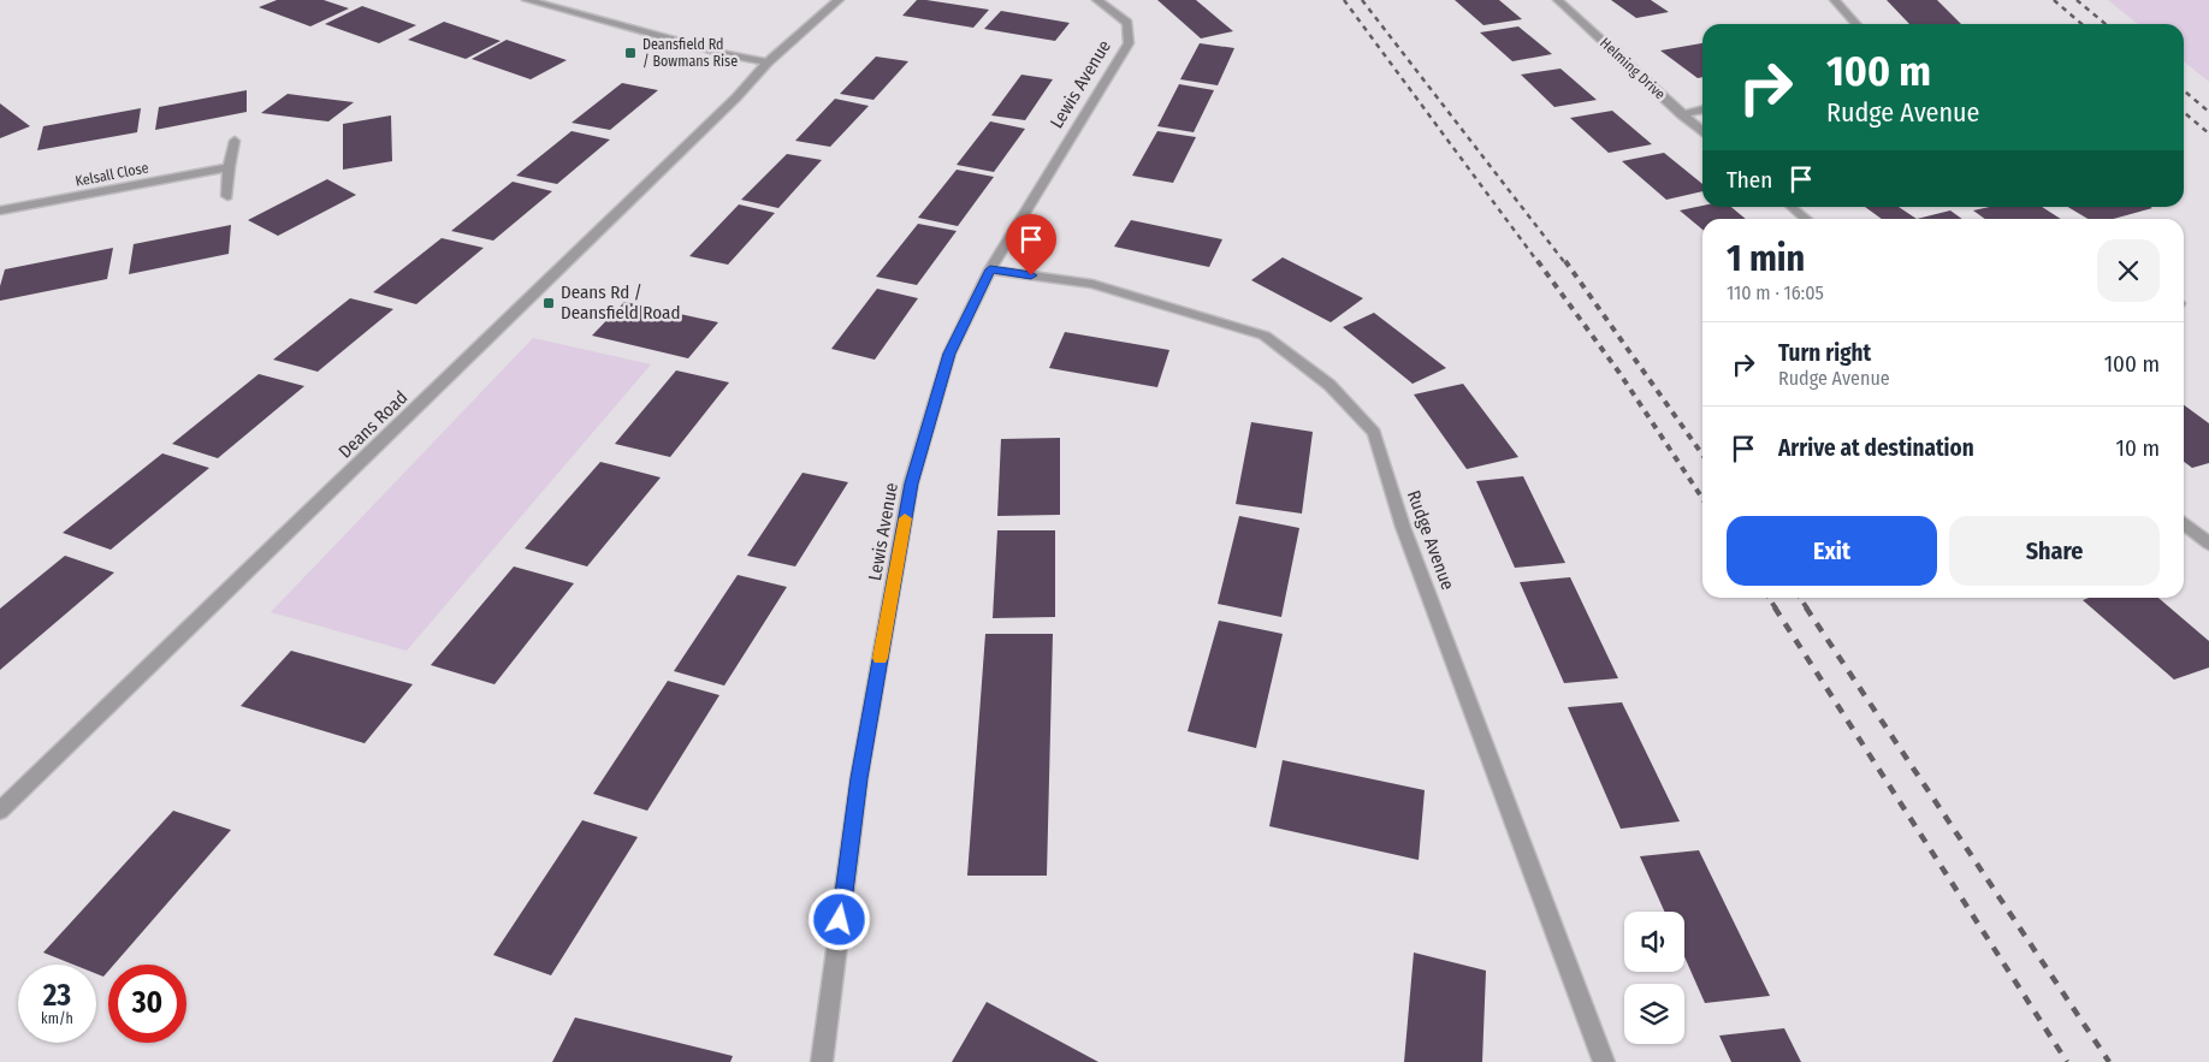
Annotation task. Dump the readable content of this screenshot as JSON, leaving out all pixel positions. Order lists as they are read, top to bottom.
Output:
{
  "streets": {
    "street": [
      "Helming Drive",
      "Lewis Avenue",
      "Kelsall Close",
      "Deans Road",
      "Rudge Avenue"
    ]
  },
  "crossings": [
    ["Lewis Avenue", "Rudge Avenue"]
  ],
  "places": {
    "transit": ["Deansfield Rd / Bowmans Rise", "Deans Rd / Deansfield Road"]
  },
  "page": {
    "turn": ["100 m", "Rudge Avenue"],
    "then": "Then",
    "heading": ["1 min", "110 m · 16:05"],
    "list": [
      {
        "name": "Turn right",
        "note": "Rudge Avenue",
        "value": "100 m"
      },
      {
        "name": "Arrive at destination",
        "value": "10 m"
      }
    ],
    "buttons": ["Exit", "Share"],
    "speed": "23 km/h",
    "limit": "30"
  }
}
